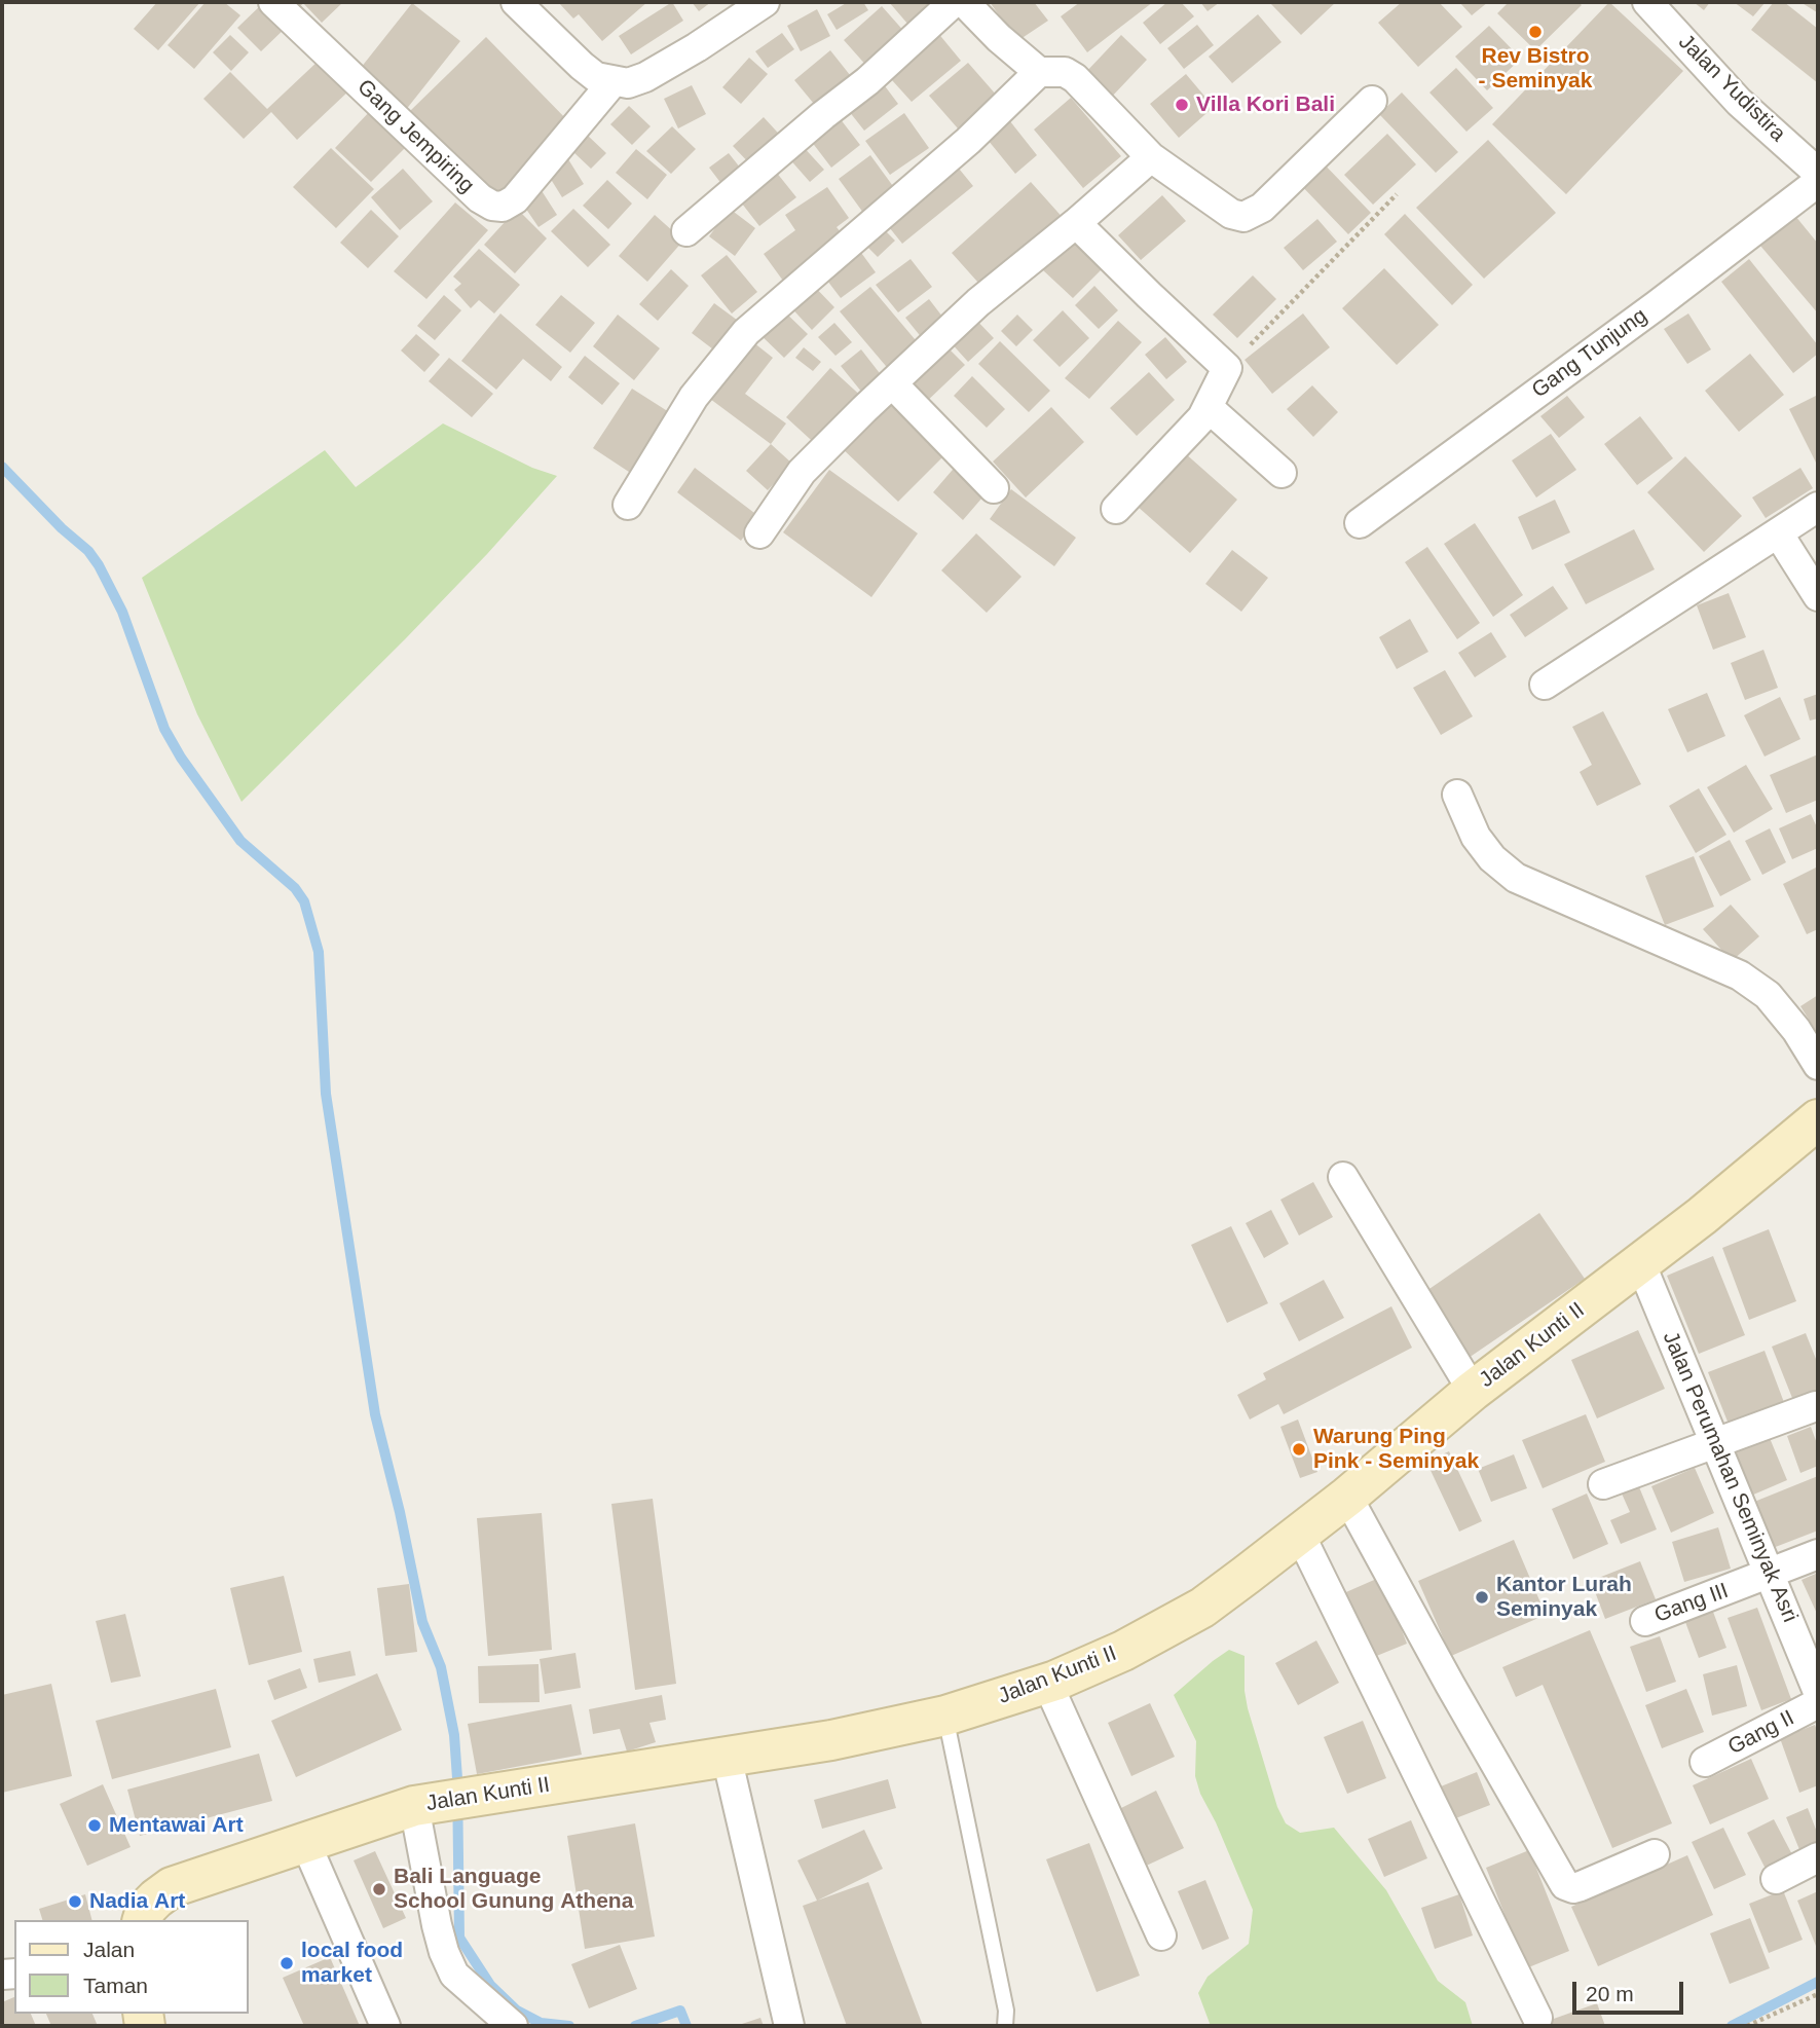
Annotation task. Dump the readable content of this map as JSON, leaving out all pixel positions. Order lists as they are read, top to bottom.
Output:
{
  "streets": {
    "street": [
      "Jalan Yudistira",
      "Gang Jempiring",
      "Gang Tunjung",
      "Jalan Kunti II",
      "Jalan Perumahan Seminyak Asri",
      "Gang III",
      "Gang II"
    ]
  },
  "crossings": [
    ["Jalan Kunti II", "Jalan Perumahan Seminyak Asri"],
    ["Jalan Perumahan Seminyak Asri", "Gang III"]
  ],
  "places": [
    "Rev Bistro - Seminyak",
    "Villa Kori Bali",
    "Warung Ping Pink - Seminyak",
    "Kantor Lurah Seminyak",
    "Mentawai Art",
    "Bali Language School Gunung Athena",
    "Nadia Art",
    "local food market"
  ],
  "legend": ["Jalan", "Taman"],
  "scale_bar": "20 m"
}
